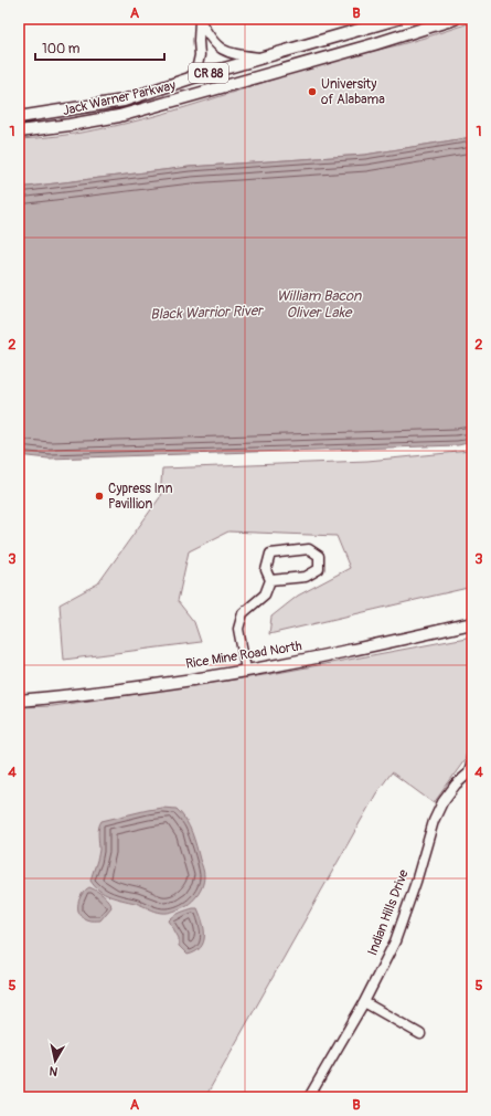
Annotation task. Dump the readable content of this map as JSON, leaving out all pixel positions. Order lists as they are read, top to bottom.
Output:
{
  "streets": {
    "main road": ["CR 88", "Jack Warner Parkway", "Rice Mine Road North"],
    "street": ["Indian Hills Drive"]
  },
  "water": ["William Bacon Oliver Lake", "Black Warrior River"],
  "places": ["University of Alabama", "Cypress Inn Pavillion"],
  "scale_bar": "100 m",
  "north": "bottom",
  "grid": {
    "columns": ["A", "B"],
    "rows": [
      "1",
      "2",
      "3",
      "4",
      "5"
    ]
  }
}
